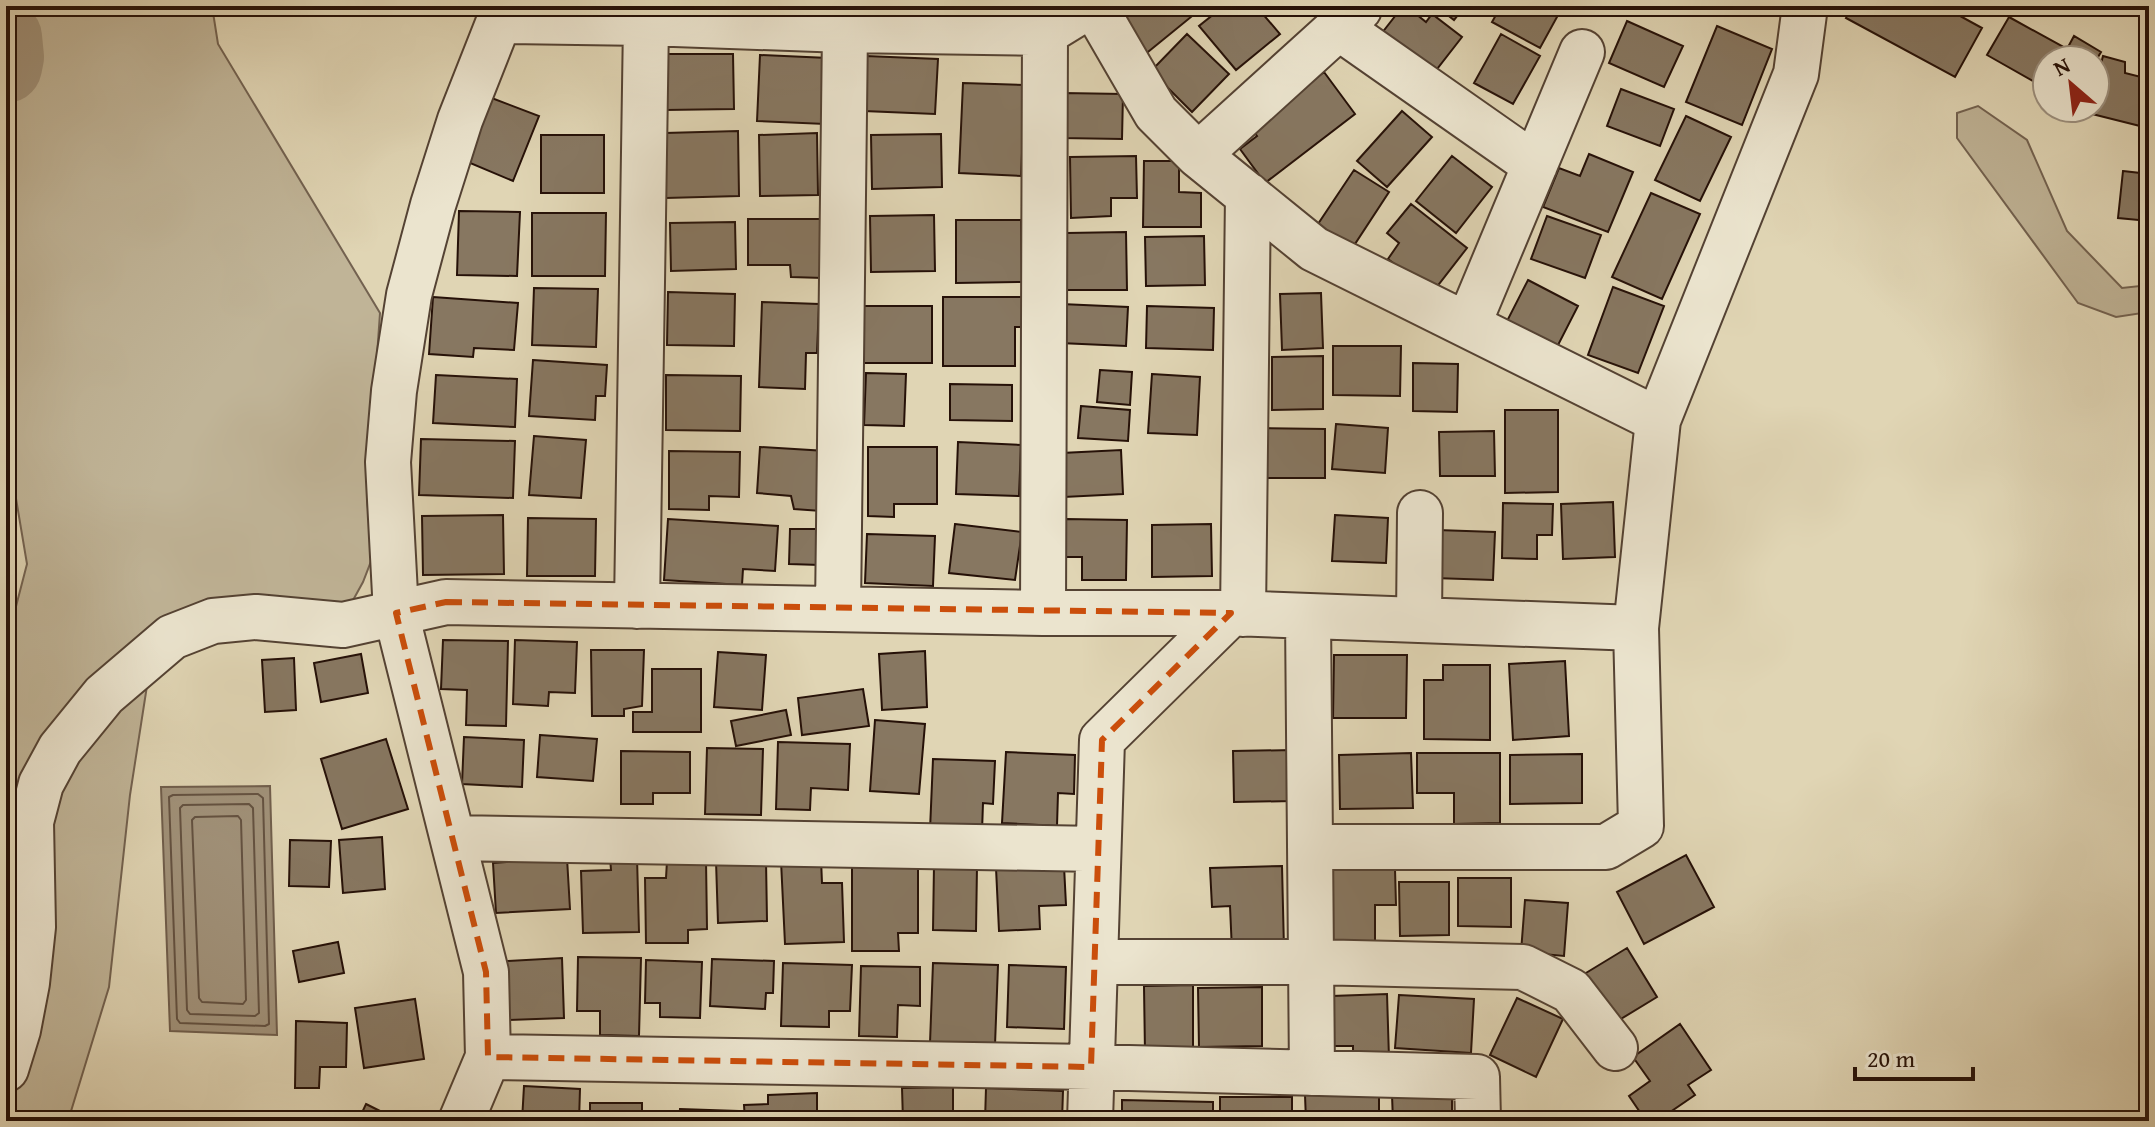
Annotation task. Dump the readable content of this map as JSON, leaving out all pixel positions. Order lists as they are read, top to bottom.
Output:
{
  "scale_bar": "20 m",
  "north": "top left"
}
